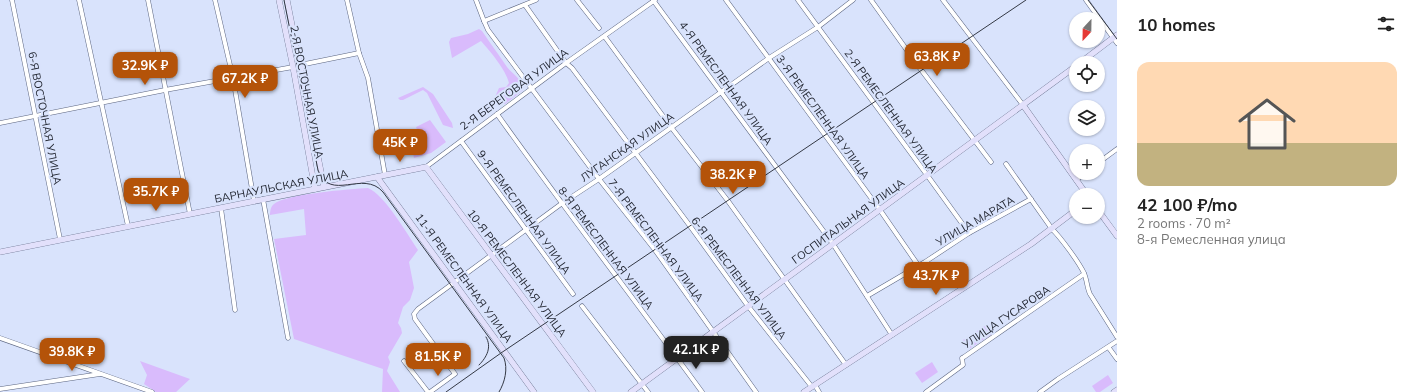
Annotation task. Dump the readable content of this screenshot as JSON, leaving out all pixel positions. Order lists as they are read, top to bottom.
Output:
{
  "streets": {
    "main road": [
      "2-Я БЕРЕГОВАЯ УЛИЦА",
      "2-Я ВОСТОЧНАЯ УЛИЦА",
      "БАРНАУЛЬСКАЯ УЛИЦА",
      "ГОСПИТАЛЬНАЯ УЛИЦА",
      "10-Я РЕМЕСЛЕННАЯ УЛИЦА",
      "11-Я РЕМЕСЛЕННАЯ УЛИЦА"
    ],
    "street": [
      "4-Я РЕМЕСЛЕННАЯ УЛИЦА",
      "2-Я РЕМЕСЛЕННАЯ УЛИЦА",
      "3-Я РЕМЕСЛЕННАЯ УЛИЦА",
      "6-Я ВОСТОЧНАЯ УЛИЦА",
      "ЛУГАНСКАЯ УЛИЦА",
      "9-Я РЕМЕСЛЕННАЯ УЛИЦА",
      "УЛИЦА МАРАТА",
      "7-Я РЕМЕСЛЕННАЯ УЛИЦА",
      "8-Я РЕМЕСЛЕННАЯ УЛИЦА",
      "6-Я РЕМЕСЛЕННАЯ УЛИЦА",
      "УЛИЦА ГУСАРОВА"
    ]
  },
  "crossings": [
    ["4-Я РЕМЕСЛЕННАЯ УЛИЦА", "2-Я БЕРЕГОВАЯ УЛИЦА"],
    ["4-Я РЕМЕСЛЕННАЯ УЛИЦА", "ЛУГАНСКАЯ УЛИЦА"],
    ["4-Я РЕМЕСЛЕННАЯ УЛИЦА", "ГОСПИТАЛЬНАЯ УЛИЦА"],
    ["4-Я РЕМЕСЛЕННАЯ УЛИЦА", "УЛИЦА МАРАТА"],
    ["2-Я БЕРЕГОВАЯ УЛИЦА", "БАРНАУЛЬСКАЯ УЛИЦА"],
    ["2-Я БЕРЕГОВАЯ УЛИЦА", "9-Я РЕМЕСЛЕННАЯ УЛИЦА"],
    ["2-Я БЕРЕГОВАЯ УЛИЦА", "7-Я РЕМЕСЛЕННАЯ УЛИЦА"],
    ["2-Я БЕРЕГОВАЯ УЛИЦА", "8-Я РЕМЕСЛЕННАЯ УЛИЦА"],
    ["2-Я БЕРЕГОВАЯ УЛИЦА", "10-Я РЕМЕСЛЕННАЯ УЛИЦА"],
    ["2-Я БЕРЕГОВАЯ УЛИЦА", "11-Я РЕМЕСЛЕННАЯ УЛИЦА"],
    ["2-Я БЕРЕГОВАЯ УЛИЦА", "6-Я РЕМЕСЛЕННАЯ УЛИЦА"],
    ["2-Я ВОСТОЧНАЯ УЛИЦА", "БАРНАУЛЬСКАЯ УЛИЦА"],
    ["2-Я РЕМЕСЛЕННАЯ УЛИЦА", "ЛУГАНСКАЯ УЛИЦА"],
    ["2-Я РЕМЕСЛЕННАЯ УЛИЦА", "ГОСПИТАЛЬНАЯ УЛИЦА"],
    ["2-Я РЕМЕСЛЕННАЯ УЛИЦА", "УЛИЦА МАРАТА"],
    ["3-Я РЕМЕСЛЕННАЯ УЛИЦА", "ЛУГАНСКАЯ УЛИЦА"],
    ["3-Я РЕМЕСЛЕННАЯ УЛИЦА", "ГОСПИТАЛЬНАЯ УЛИЦА"],
    ["3-Я РЕМЕСЛЕННАЯ УЛИЦА", "УЛИЦА МАРАТА"],
    ["6-Я ВОСТОЧНАЯ УЛИЦА", "БАРНАУЛЬСКАЯ УЛИЦА"],
    ["ЛУГАНСКАЯ УЛИЦА", "9-Я РЕМЕСЛЕННАЯ УЛИЦА"],
    ["ЛУГАНСКАЯ УЛИЦА", "7-Я РЕМЕСЛЕННАЯ УЛИЦА"],
    ["ЛУГАНСКАЯ УЛИЦА", "8-Я РЕМЕСЛЕННАЯ УЛИЦА"],
    ["ЛУГАНСКАЯ УЛИЦА", "10-Я РЕМЕСЛЕННАЯ УЛИЦА"],
    ["ЛУГАНСКАЯ УЛИЦА", "11-Я РЕМЕСЛЕННАЯ УЛИЦА"],
    ["ЛУГАНСКАЯ УЛИЦА", "6-Я РЕМЕСЛЕННАЯ УЛИЦА"],
    ["БАРНАУЛЬСКАЯ УЛИЦА", "11-Я РЕМЕСЛЕННАЯ УЛИЦА"],
    ["ГОСПИТАЛЬНАЯ УЛИЦА", "7-Я РЕМЕСЛЕННАЯ УЛИЦА"],
    ["ГОСПИТАЛЬНАЯ УЛИЦА", "8-Я РЕМЕСЛЕННАЯ УЛИЦА"],
    ["ГОСПИТАЛЬНАЯ УЛИЦА", "6-Я РЕМЕСЛЕННАЯ УЛИЦА"]
  ],
  "north": "bottom",
  "page": {
    "heading": "10 homes",
    "map_buttons": ["+", "−"],
    "price": [
      "63.8K ₽",
      "32.9K ₽",
      "67.2K ₽",
      "45K ₽",
      "38.2K ₽",
      "35.7K ₽",
      "43.7K ₽",
      "42.1K ₽",
      "39.8K ₽",
      "81.5K ₽"
    ],
    "list": [
      {
        "name": "42 100 ₽/mo",
        "note": "2 rooms · 70 m² · 8-я Ремесленная улица"
      }
    ]
  }
}
